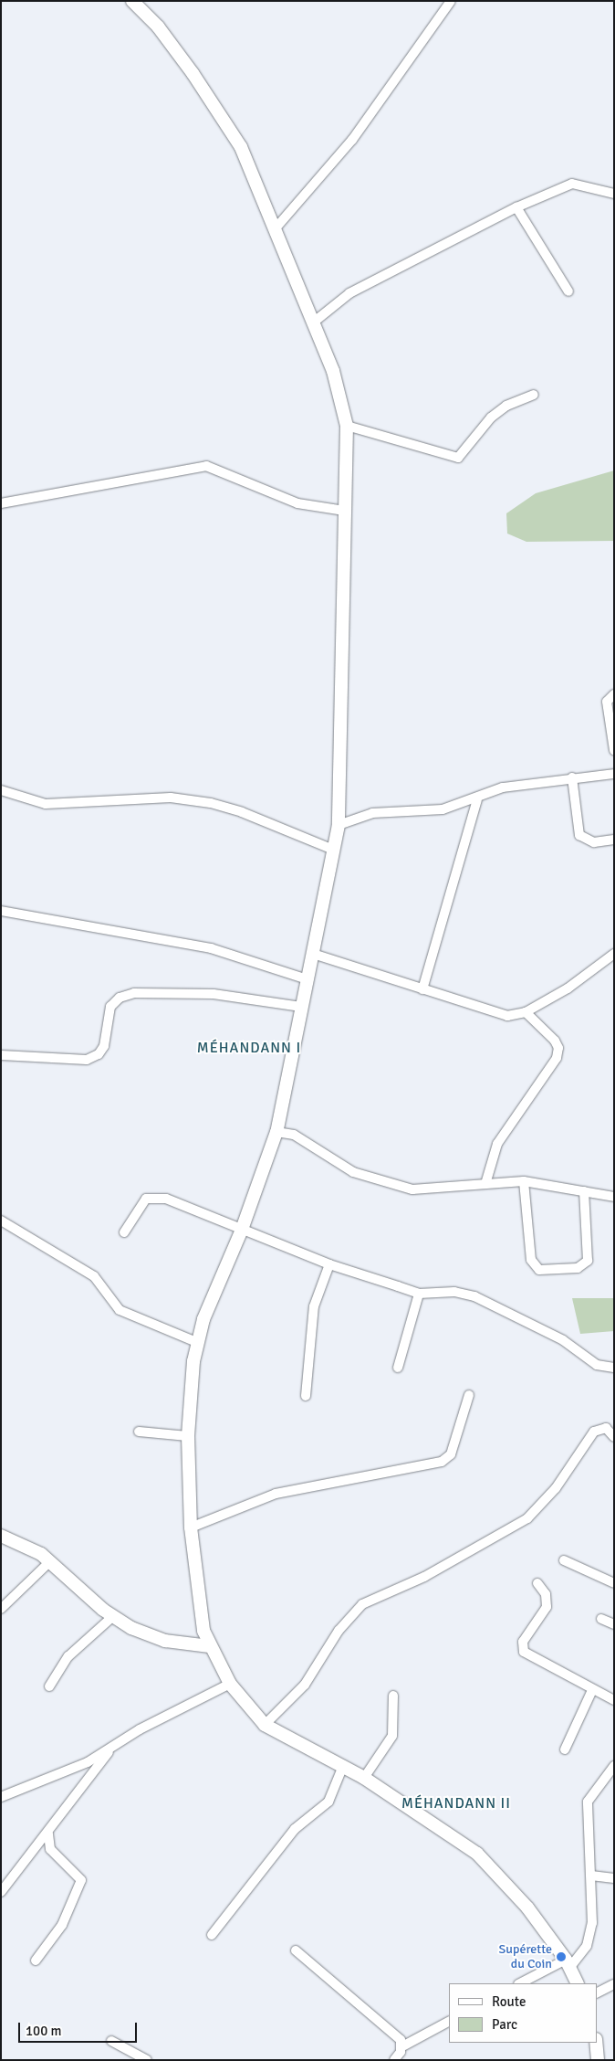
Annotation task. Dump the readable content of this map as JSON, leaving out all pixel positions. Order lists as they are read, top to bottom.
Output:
{
  "districts": ["MÉHANDANN I", "MÉHANDANN II"],
  "places": ["Supérette du Coin"],
  "legend": ["Route", "Parc"],
  "scale_bar": "100 m"
}
